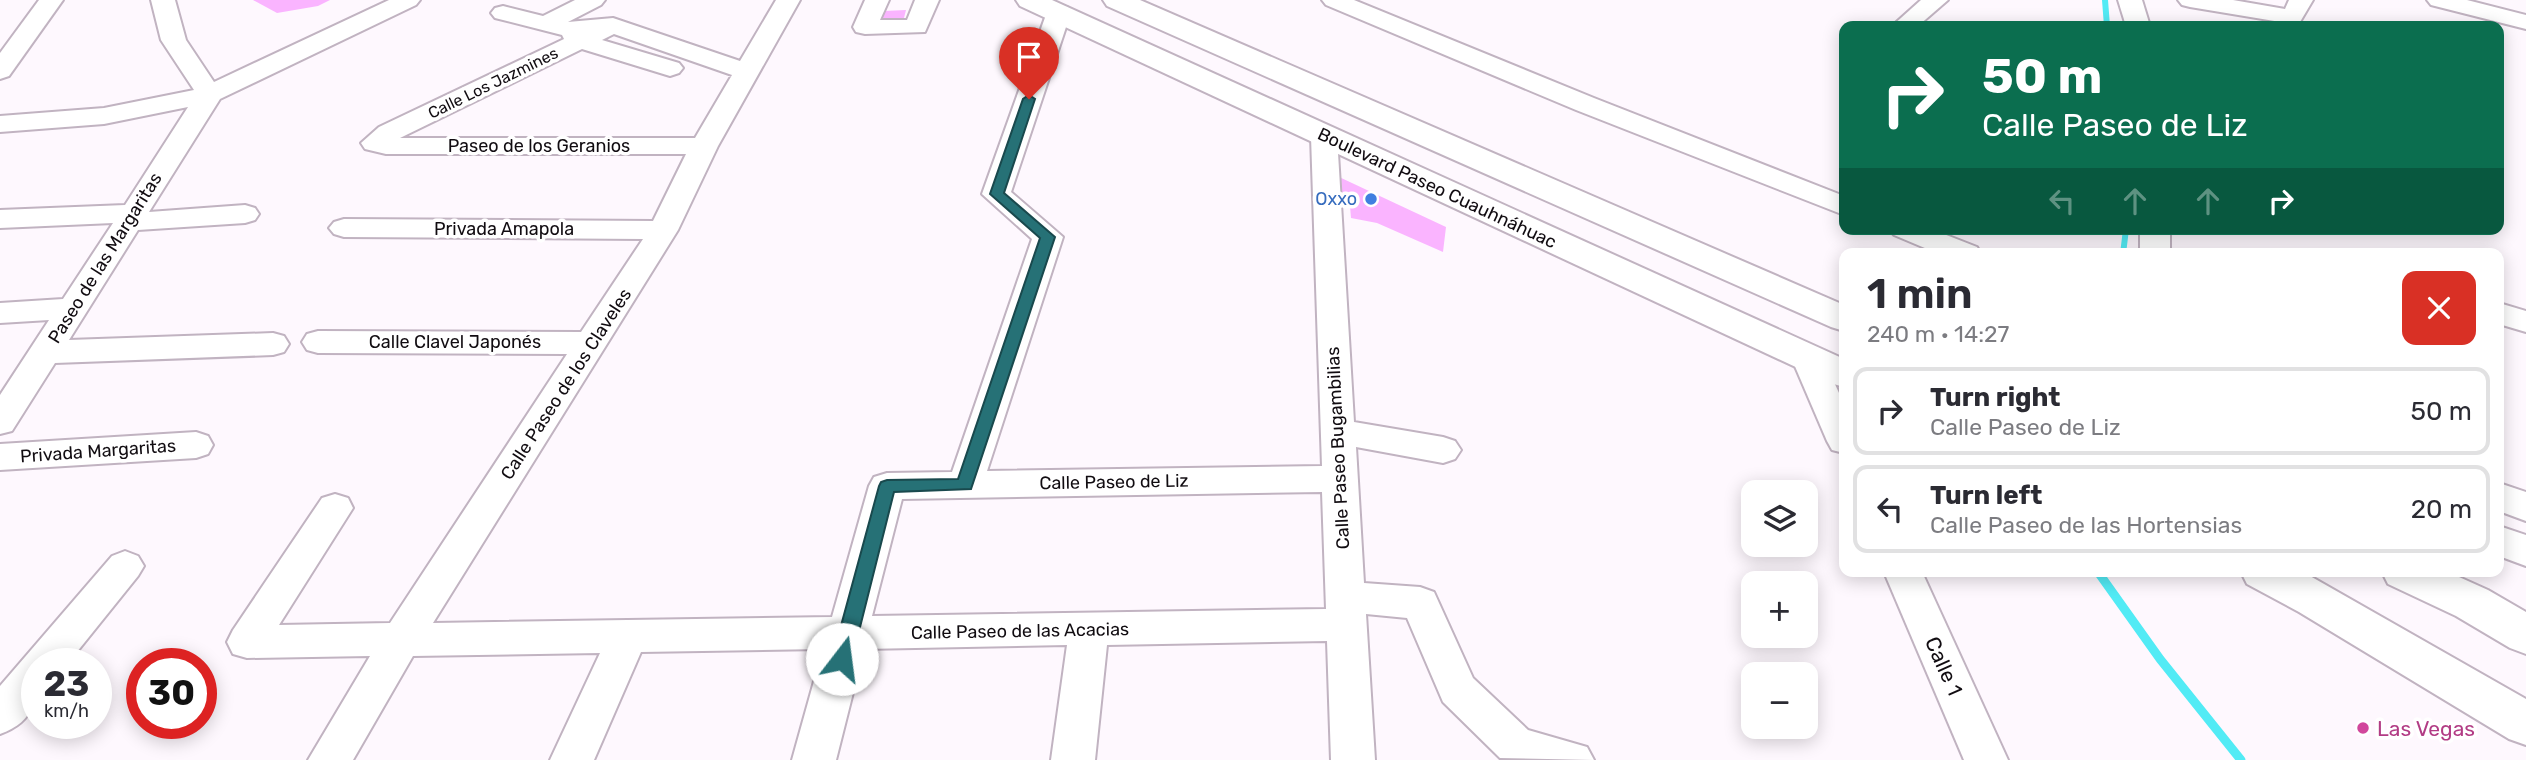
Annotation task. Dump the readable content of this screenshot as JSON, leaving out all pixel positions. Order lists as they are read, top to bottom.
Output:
{
  "streets": {
    "main road": ["Boulevard Paseo Cuauhnáhuac"],
    "street": [
      "Calle Los Jazmines",
      "Paseo de los Geranios",
      "Privada Amapola",
      "Paseo de las Margaritas",
      "Calle Clavel Japonés",
      "Calle Paseo de los Claveles",
      "Calle Paseo Bugambilias",
      "Privada Margaritas",
      "Calle Paseo de Liz",
      "Calle Paseo de las Acacias",
      "Calle 1"
    ]
  },
  "crossings": [
    ["Calle Los Jazmines", "Paseo de los Geranios"],
    ["Calle Los Jazmines", "Calle Paseo de los Claveles"],
    ["Paseo de los Geranios", "Calle Paseo de los Claveles"],
    ["Boulevard Paseo Cuauhnáhuac", "Calle Paseo Bugambilias"],
    ["Privada Amapola", "Calle Paseo de los Claveles"],
    ["Calle Clavel Japonés", "Calle Paseo de los Claveles"],
    ["Calle Paseo de los Claveles", "Calle Paseo de las Acacias"],
    ["Calle Paseo Bugambilias", "Calle Paseo de Liz"],
    ["Calle Paseo Bugambilias", "Calle Paseo de las Acacias"],
    ["Calle Paseo de Liz", "Calle Paseo de las Acacias"]
  ],
  "places": ["Oxxo", "Las Vegas"],
  "page": {
    "turn": ["50 m", "Calle Paseo de Liz"],
    "heading": ["1 min", "240 m · 14:27"],
    "list": [
      {
        "name": "Turn right",
        "note": "Calle Paseo de Liz",
        "value": "50 m"
      },
      {
        "name": "Turn left",
        "note": "Calle Paseo de las Hortensias",
        "value": "20 m"
      }
    ],
    "map_buttons": ["+", "−"],
    "speed": "23 km/h",
    "limit": "30"
  }
}
